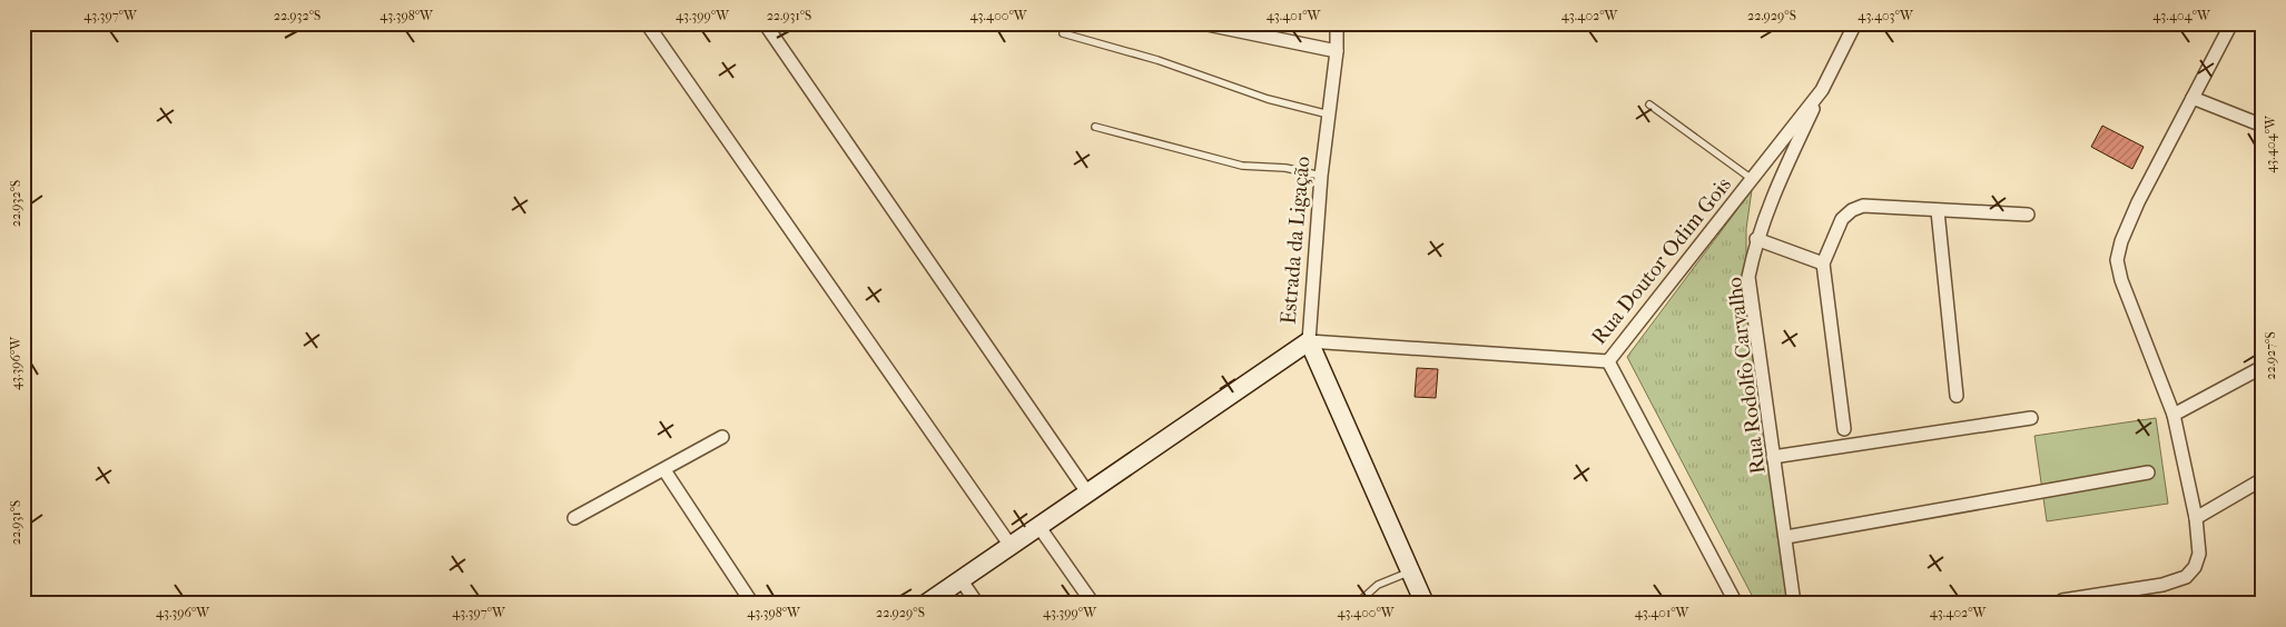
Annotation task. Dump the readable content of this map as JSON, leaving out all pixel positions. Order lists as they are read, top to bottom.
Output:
{
  "streets": {
    "street": ["Estrada da Ligação", "Rua Doutor Odim Gois", "Rua Rodolfo Carvalho"]
  },
  "crossings": [
    ["Estrada da Ligação", "Rua Doutor Odim Gois"],
    ["Rua Doutor Odim Gois", "Rua Rodolfo Carvalho"]
  ],
  "coordinates": [
    "43.397°W",
    "22.932°S",
    "43.398°W",
    "43.399°W",
    "22.931°S",
    "43.400°W",
    "43.401°W",
    "43.402°W",
    "22.929°S",
    "43.403°W",
    "43.404°W",
    "22.927°S",
    "43.396°W"
  ]
}
